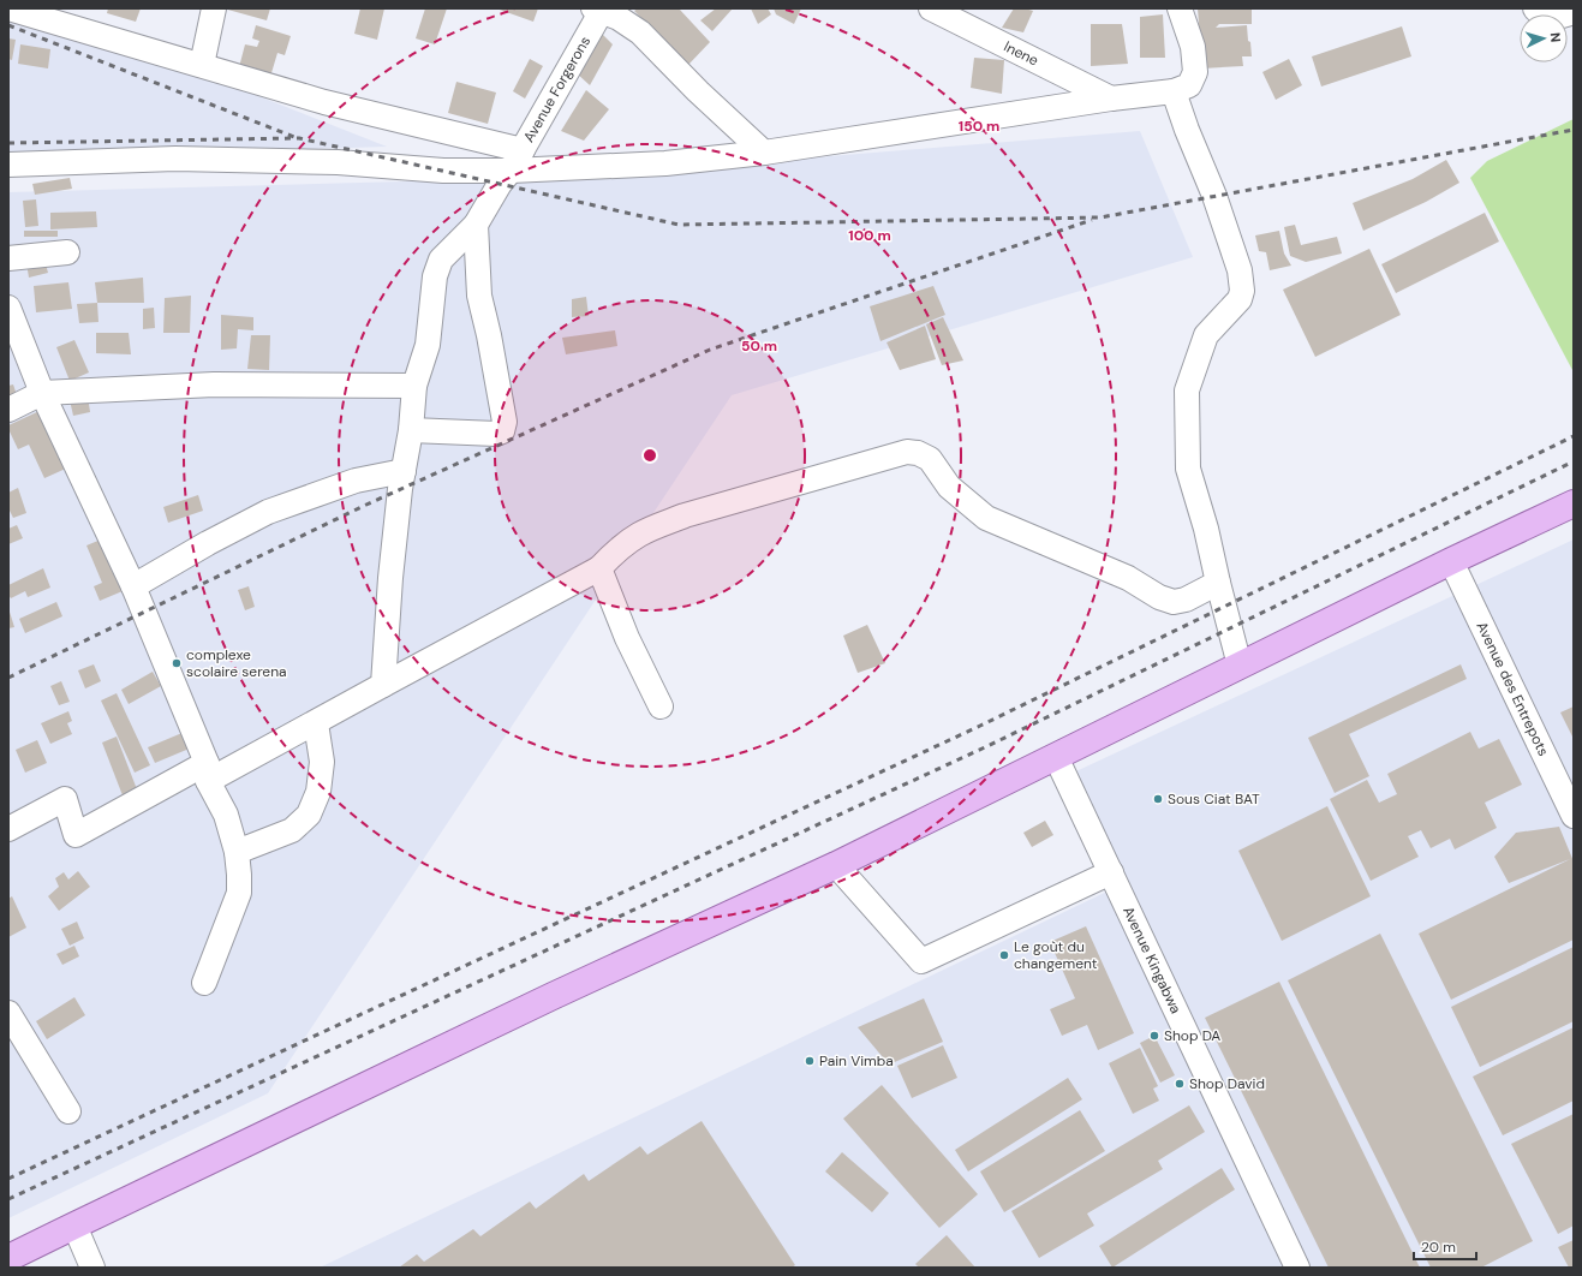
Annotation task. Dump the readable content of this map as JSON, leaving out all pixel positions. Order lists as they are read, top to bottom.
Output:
{
  "streets": {
    "street": [
      "Inene",
      "Avenue Forgerons",
      "Avenue des Entrepots",
      "Avenue Kingabwa"
    ]
  },
  "places": [
    "complexe scolaire serena",
    "Sous Ciat BAT",
    "Le goùt du changement",
    "Shop DA",
    "Pain Vimba",
    "Shop David"
  ],
  "scale_bar": "20 m",
  "north": "right",
  "rings": ["150 m", "100 m", "50 m"]
}
